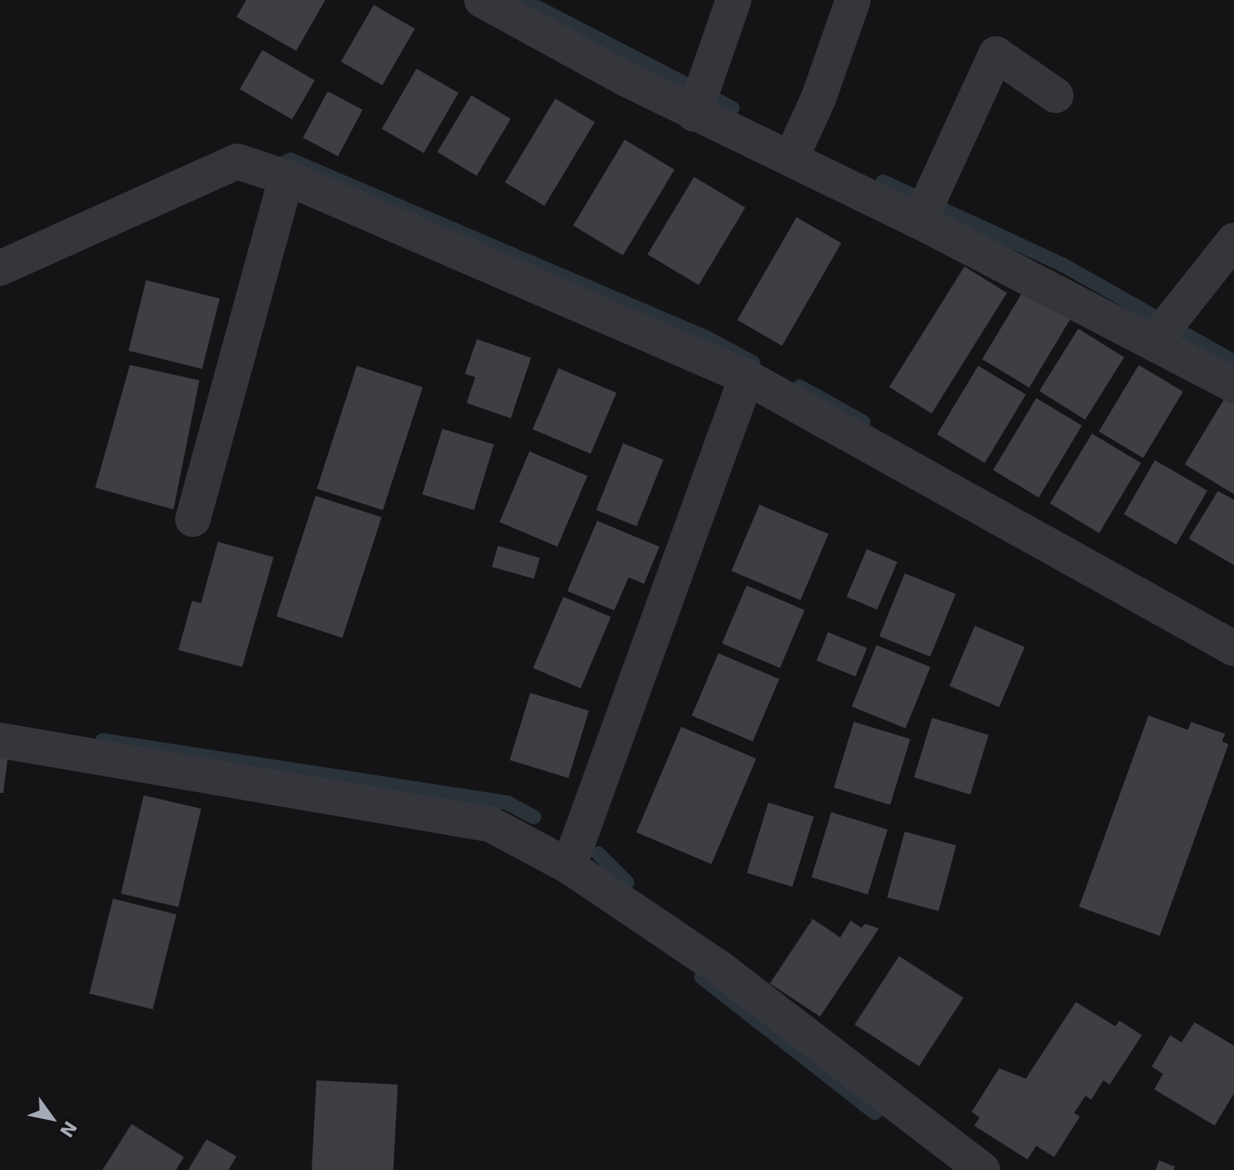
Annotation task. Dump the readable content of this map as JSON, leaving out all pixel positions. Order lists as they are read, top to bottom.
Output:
{
  "north": "bottom right"
}
